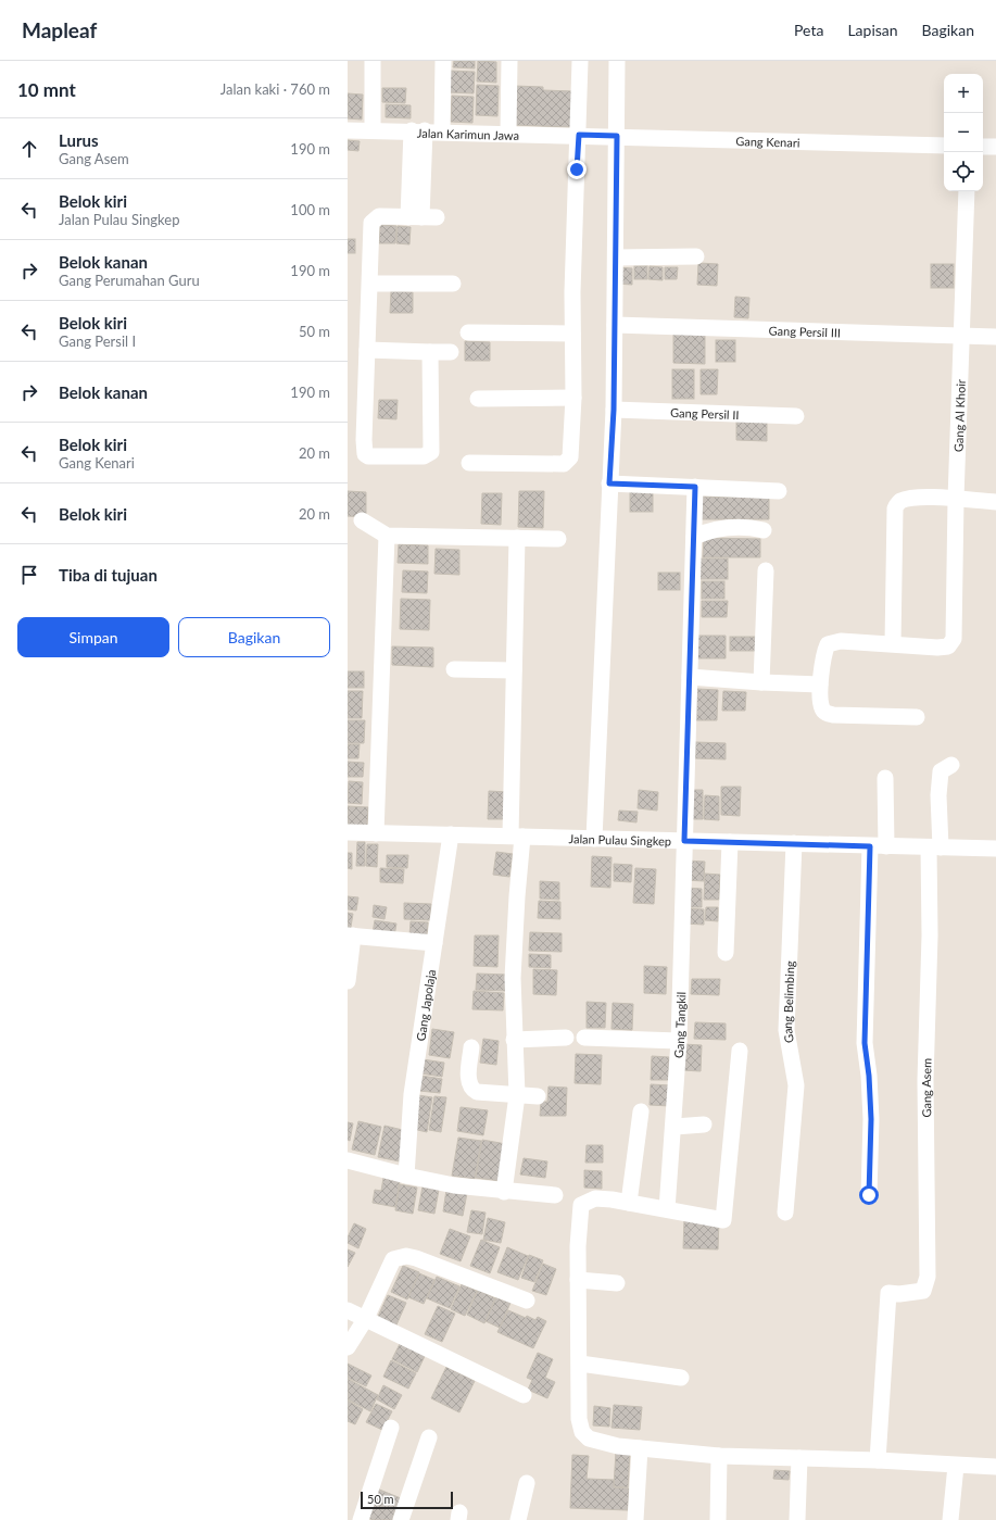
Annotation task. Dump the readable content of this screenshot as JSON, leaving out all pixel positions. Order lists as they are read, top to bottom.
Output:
{
  "streets": {
    "street": [
      "Jalan Karimun Jawa",
      "Gang Kenari",
      "Gang Persil III",
      "Gang Persil II",
      "Gang Al Khoir",
      "Jalan Pulau Singkep",
      "Gang Belimbing",
      "Gang Japolaja",
      "Gang Tangkil",
      "Gang Asem"
    ]
  },
  "crossings": [
    ["Jalan Karimun Jawa", "Gang Kenari"],
    ["Gang Persil III", "Gang Al Khoir"],
    ["Jalan Pulau Singkep", "Gang Belimbing"],
    ["Jalan Pulau Singkep", "Gang Japolaja"],
    ["Jalan Pulau Singkep", "Gang Tangkil"],
    ["Jalan Pulau Singkep", "Gang Asem"]
  ],
  "scale_bar": "50 m",
  "page": {
    "header": "Mapleaf",
    "nav": ["Peta", "Lapisan", "Bagikan"],
    "heading": ["10 mnt", "Jalan kaki · 760 m"],
    "map_buttons": ["+", "−"],
    "list": [
      ["Lurus", "Gang Asem", "190 m"],
      ["Belok kiri", "Jalan Pulau Singkep", "100 m"],
      ["Belok kanan", "Gang Perumahan Guru", "190 m"],
      ["Belok kiri", "Gang Persil I", "50 m"],
      ["Belok kanan", "190 m"],
      ["Belok kiri", "Gang Kenari", "20 m"],
      ["Belok kiri", "20 m"],
      "Tiba di tujuan"
    ],
    "buttons": ["Simpan", "Bagikan"],
    "scale": "50 m"
  }
}
